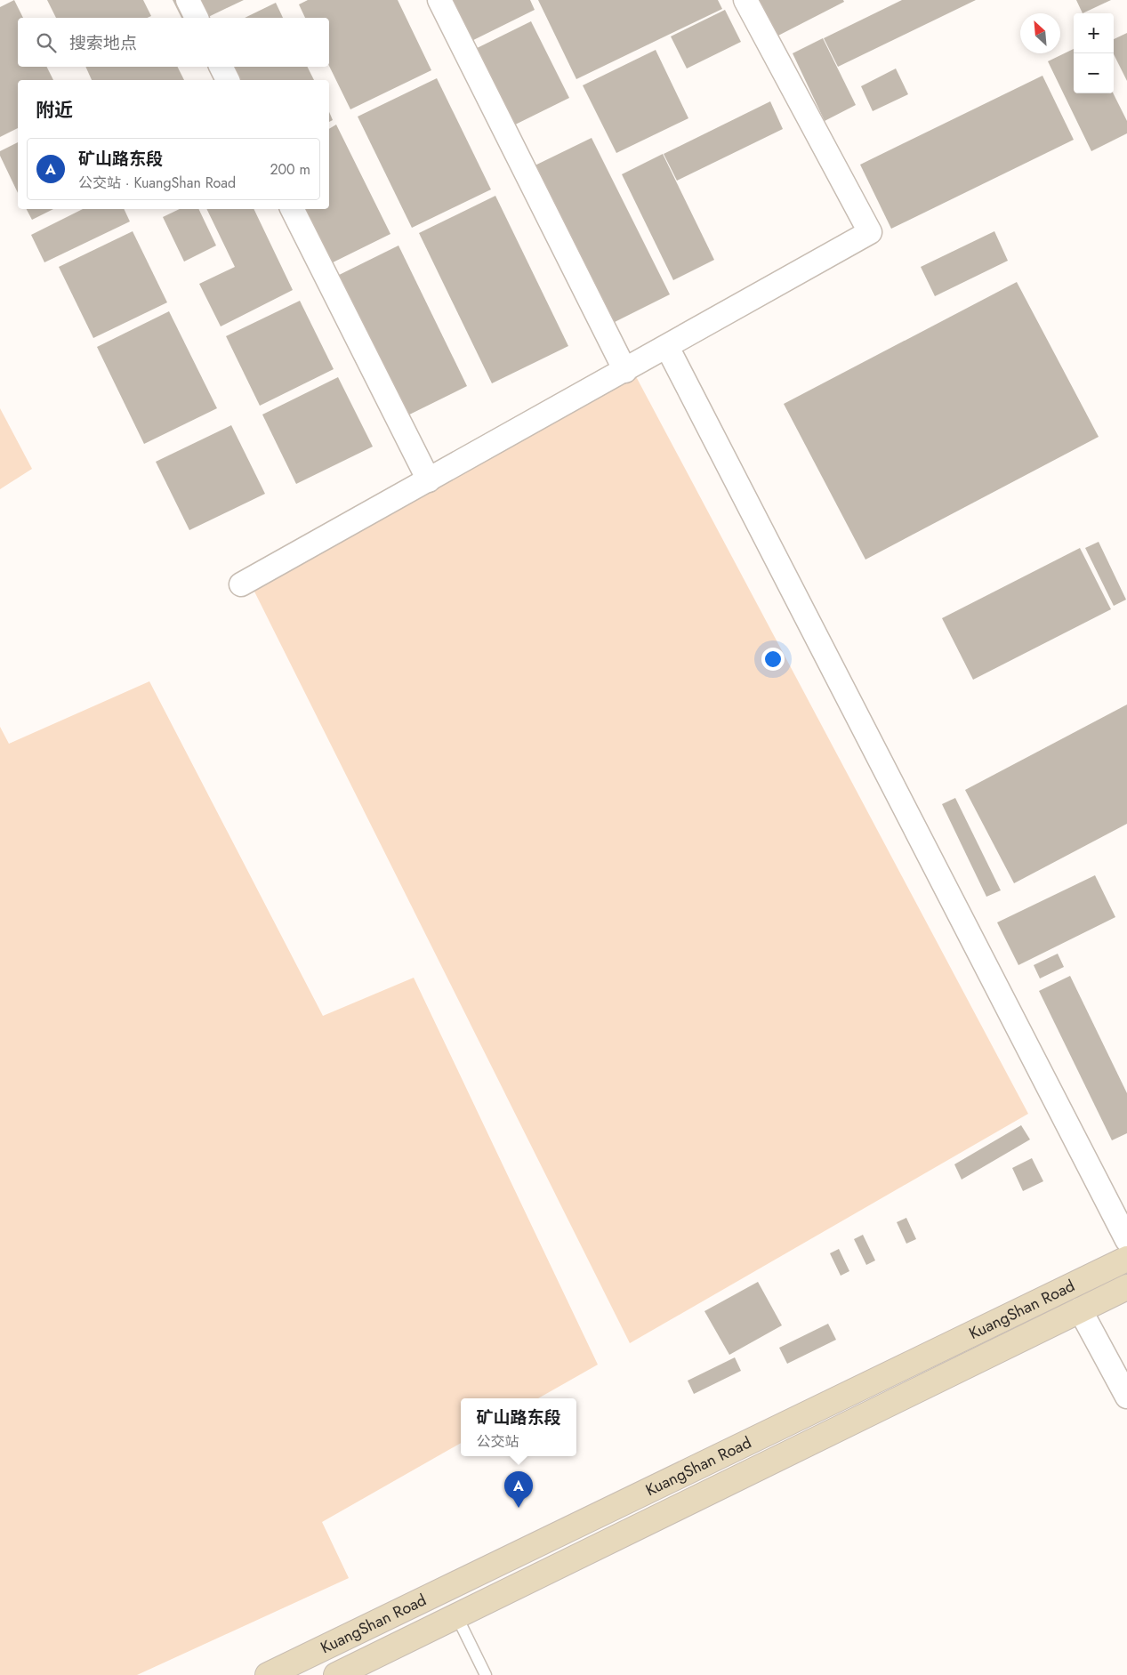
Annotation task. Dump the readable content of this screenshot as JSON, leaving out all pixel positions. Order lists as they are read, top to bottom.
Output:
{
  "streets": {
    "main road": ["KuangShan Road"]
  },
  "north": "top left",
  "page": {
    "map_buttons": ["+", "−"],
    "search": "搜索地点",
    "heading": "附近",
    "list": [
      {
        "mark": "A",
        "name": "矿山路东段",
        "note": "公交站 · KuangShan Road",
        "value": "200 m"
      }
    ],
    "popup": ["矿山路东段", "公交站"],
    "pins": "A"
  }
}
